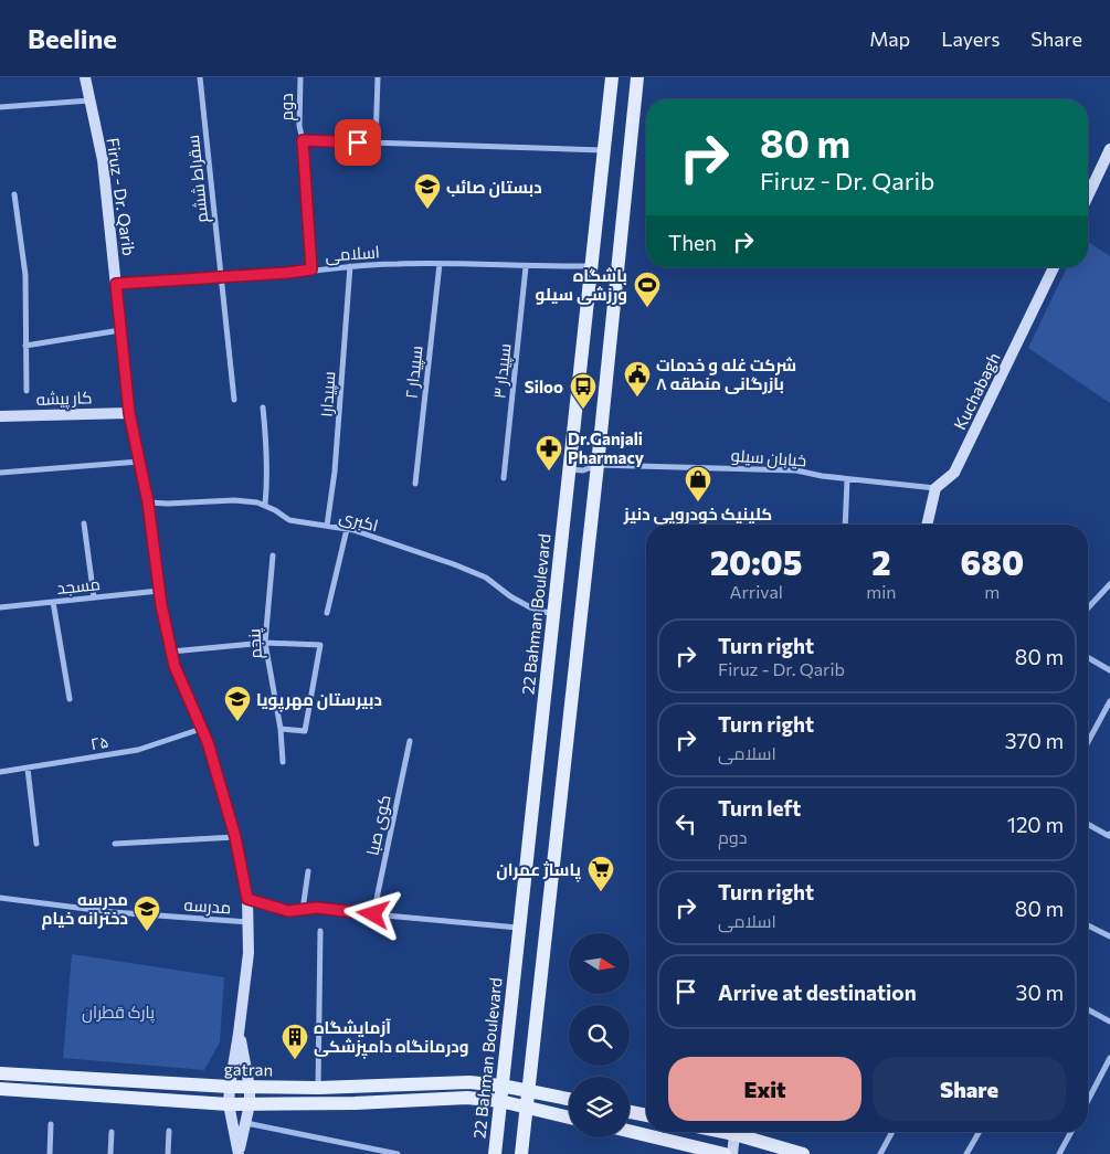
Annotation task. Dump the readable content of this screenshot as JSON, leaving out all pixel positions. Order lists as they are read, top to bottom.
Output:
{
  "streets": {
    "main road": [
      "Firuz - Dr. Qarib",
      "Kuchabagh",
      "کار پیشه",
      "22 Bahman Boulevard",
      "gatran"
    ],
    "street": [
      "دوم",
      "سقراط ششم",
      "اسلامی",
      "سپیدار ۳",
      "سپیدار ۲",
      "سپیدار۱",
      "خیابان سیلو",
      "اکبری",
      "مسجد",
      "پنجم",
      "۲۵",
      "کوی صبا",
      "مدرسه"
    ]
  },
  "crossings": [
    ["دوم", "اسلامی"],
    ["سقراط ششم", "اسلامی"],
    ["Firuz - Dr. Qarib", "اسلامی"],
    ["Firuz - Dr. Qarib", "کار پیشه"],
    ["Firuz - Dr. Qarib", "اکبری"],
    ["Firuz - Dr. Qarib", "مسجد"],
    ["Firuz - Dr. Qarib", "۲۵"],
    ["Firuz - Dr. Qarib", "مدرسه"],
    ["Firuz - Dr. Qarib", "gatran"],
    ["اسلامی", "سپیدار ۳"],
    ["اسلامی", "سپیدار ۲"],
    ["اسلامی", "سپیدار۱"],
    ["اسلامی", "22 Bahman Boulevard"],
    ["Kuchabagh", "خیابان سیلو"],
    ["سپیدار۱", "اکبری"],
    ["خیابان سیلو", "22 Bahman Boulevard"],
    ["اکبری", "22 Bahman Boulevard"],
    ["22 Bahman Boulevard", "gatran"]
  ],
  "parks": ["پارک قطران"],
  "places": {
    "school or university": ["دبستان صائب", "دبیرستان مهرپویا", "مدرسه دخترانه خیام"],
    "sports": ["باشگاه ورزشی سیلو"],
    "public building": ["شرکت غله و خدمات بازرگانی منطقه ۸"],
    "bus stop": ["Siloo"],
    "pharmacy": ["Dr.Ganjali Pharmacy"],
    "shop": ["کلینیک خودرویی دنیز"],
    "supermarket": ["پاساژ عمران"],
    "building": ["آزمایشگاه ودرمانگاه دامپزشکی"]
  },
  "north": "right",
  "page": {
    "header": "Beeline",
    "nav": ["Map", "Layers", "Share"],
    "turn": ["80 m", "Firuz - Dr. Qarib"],
    "then": "Then",
    "eta": [
      "20:05",
      "Arrival",
      "2",
      "min",
      "680",
      "m"
    ],
    "list": [
      {
        "name": "Turn right",
        "note": "Firuz - Dr. Qarib",
        "value": "80 m"
      },
      {
        "name": "Turn right",
        "note": "اسلامی",
        "value": "370 m"
      },
      {
        "name": "Turn left",
        "note": "دوم",
        "value": "120 m"
      },
      {
        "name": "Turn right",
        "note": "اسلامی",
        "value": "80 m"
      },
      {
        "name": "Arrive at destination",
        "value": "30 m"
      }
    ],
    "buttons": ["Exit", "Share"]
  }
}
